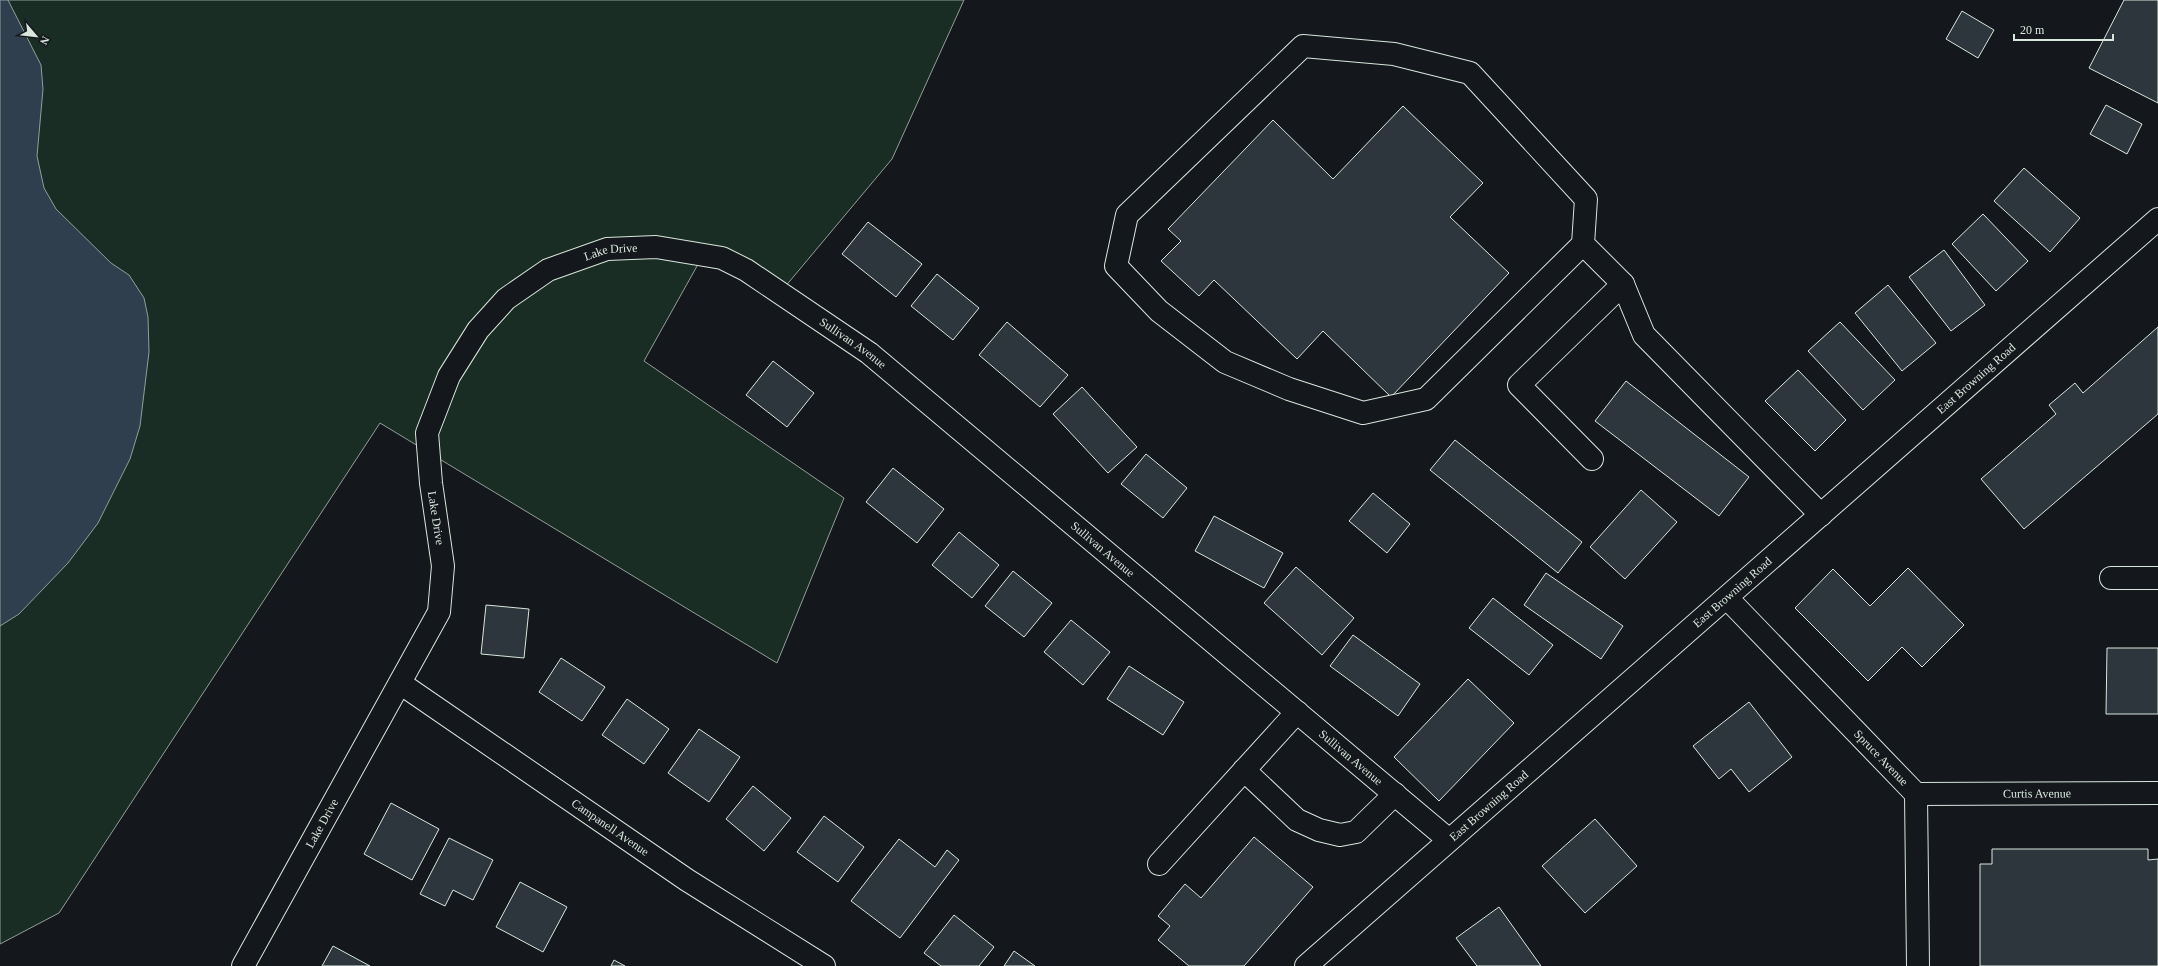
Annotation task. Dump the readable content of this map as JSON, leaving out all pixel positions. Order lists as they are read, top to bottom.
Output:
{
  "streets": {
    "street": [
      "Lake Drive",
      "Sullivan Avenue",
      "East Browning Road",
      "Spruce Avenue",
      "Curtis Avenue",
      "Campanell Avenue"
    ]
  },
  "crossings": [
    ["Lake Drive", "Sullivan Avenue"],
    ["Lake Drive", "Campanell Avenue"],
    ["Sullivan Avenue", "East Browning Road"],
    ["East Browning Road", "Spruce Avenue"],
    ["Spruce Avenue", "Curtis Avenue"]
  ],
  "scale_bar": "20 m",
  "north": "bottom right"
}
